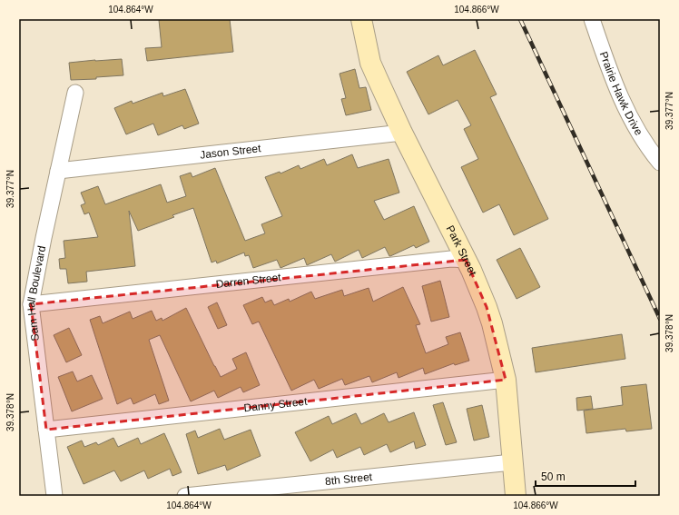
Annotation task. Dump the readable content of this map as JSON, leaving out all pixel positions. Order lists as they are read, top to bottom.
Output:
{
  "streets": {
    "street": [
      "Prairie Hawk Drive",
      "Jason Street",
      "Park Street",
      "Darren Street",
      "Sam Hall Boulevard",
      "Danny Street",
      "8th Street"
    ]
  },
  "crossings": [
    ["Jason Street", "Park Street"],
    ["Jason Street", "Sam Hall Boulevard"],
    ["Park Street", "Darren Street"],
    ["Park Street", "Danny Street"],
    ["Park Street", "8th Street"],
    ["Darren Street", "Sam Hall Boulevard"],
    ["Sam Hall Boulevard", "Danny Street"]
  ],
  "scale_bar": "50 m",
  "coordinates": [
    "104.864°W",
    "104.866°W",
    "39.377°N",
    "39.378°N"
  ]
}
